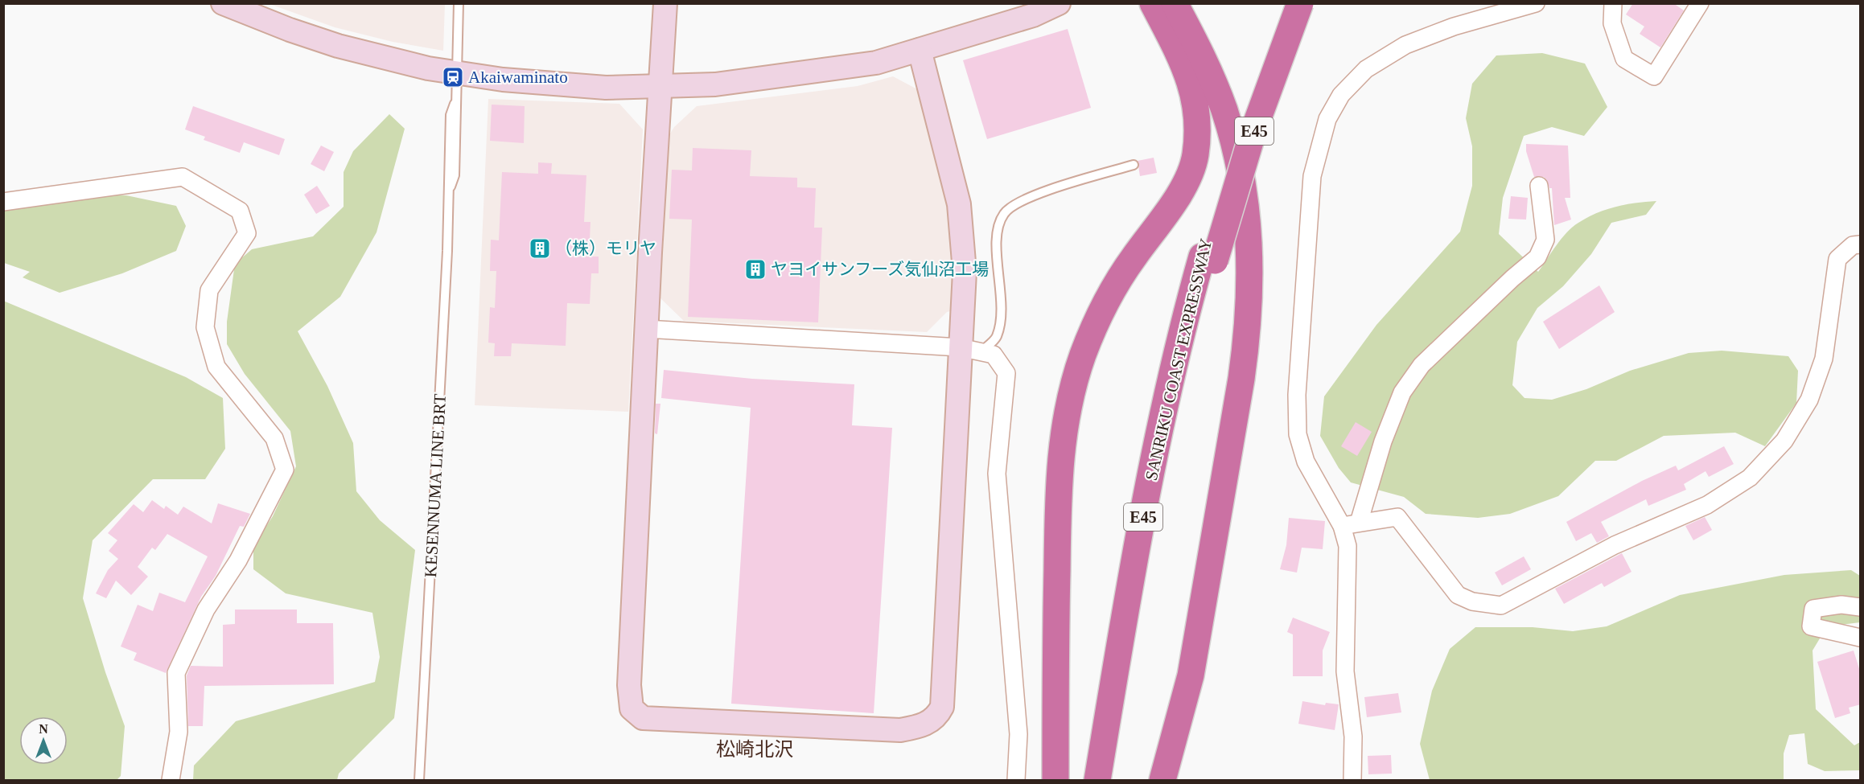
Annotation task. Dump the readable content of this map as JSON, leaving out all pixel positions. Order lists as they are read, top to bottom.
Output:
{
  "streets": {
    "highway": ["E45", "SANRIKU COAST EXPRESSWAY"],
    "lane": ["KESENNUMA LINE BRT"]
  },
  "districts": ["松崎北沢"],
  "places": {
    "station": ["Akaiwaminato"],
    "building": ["（株）モリヤ", "ヤヨイサンフーズ気仙沼工場"]
  },
  "north": "top"
}
